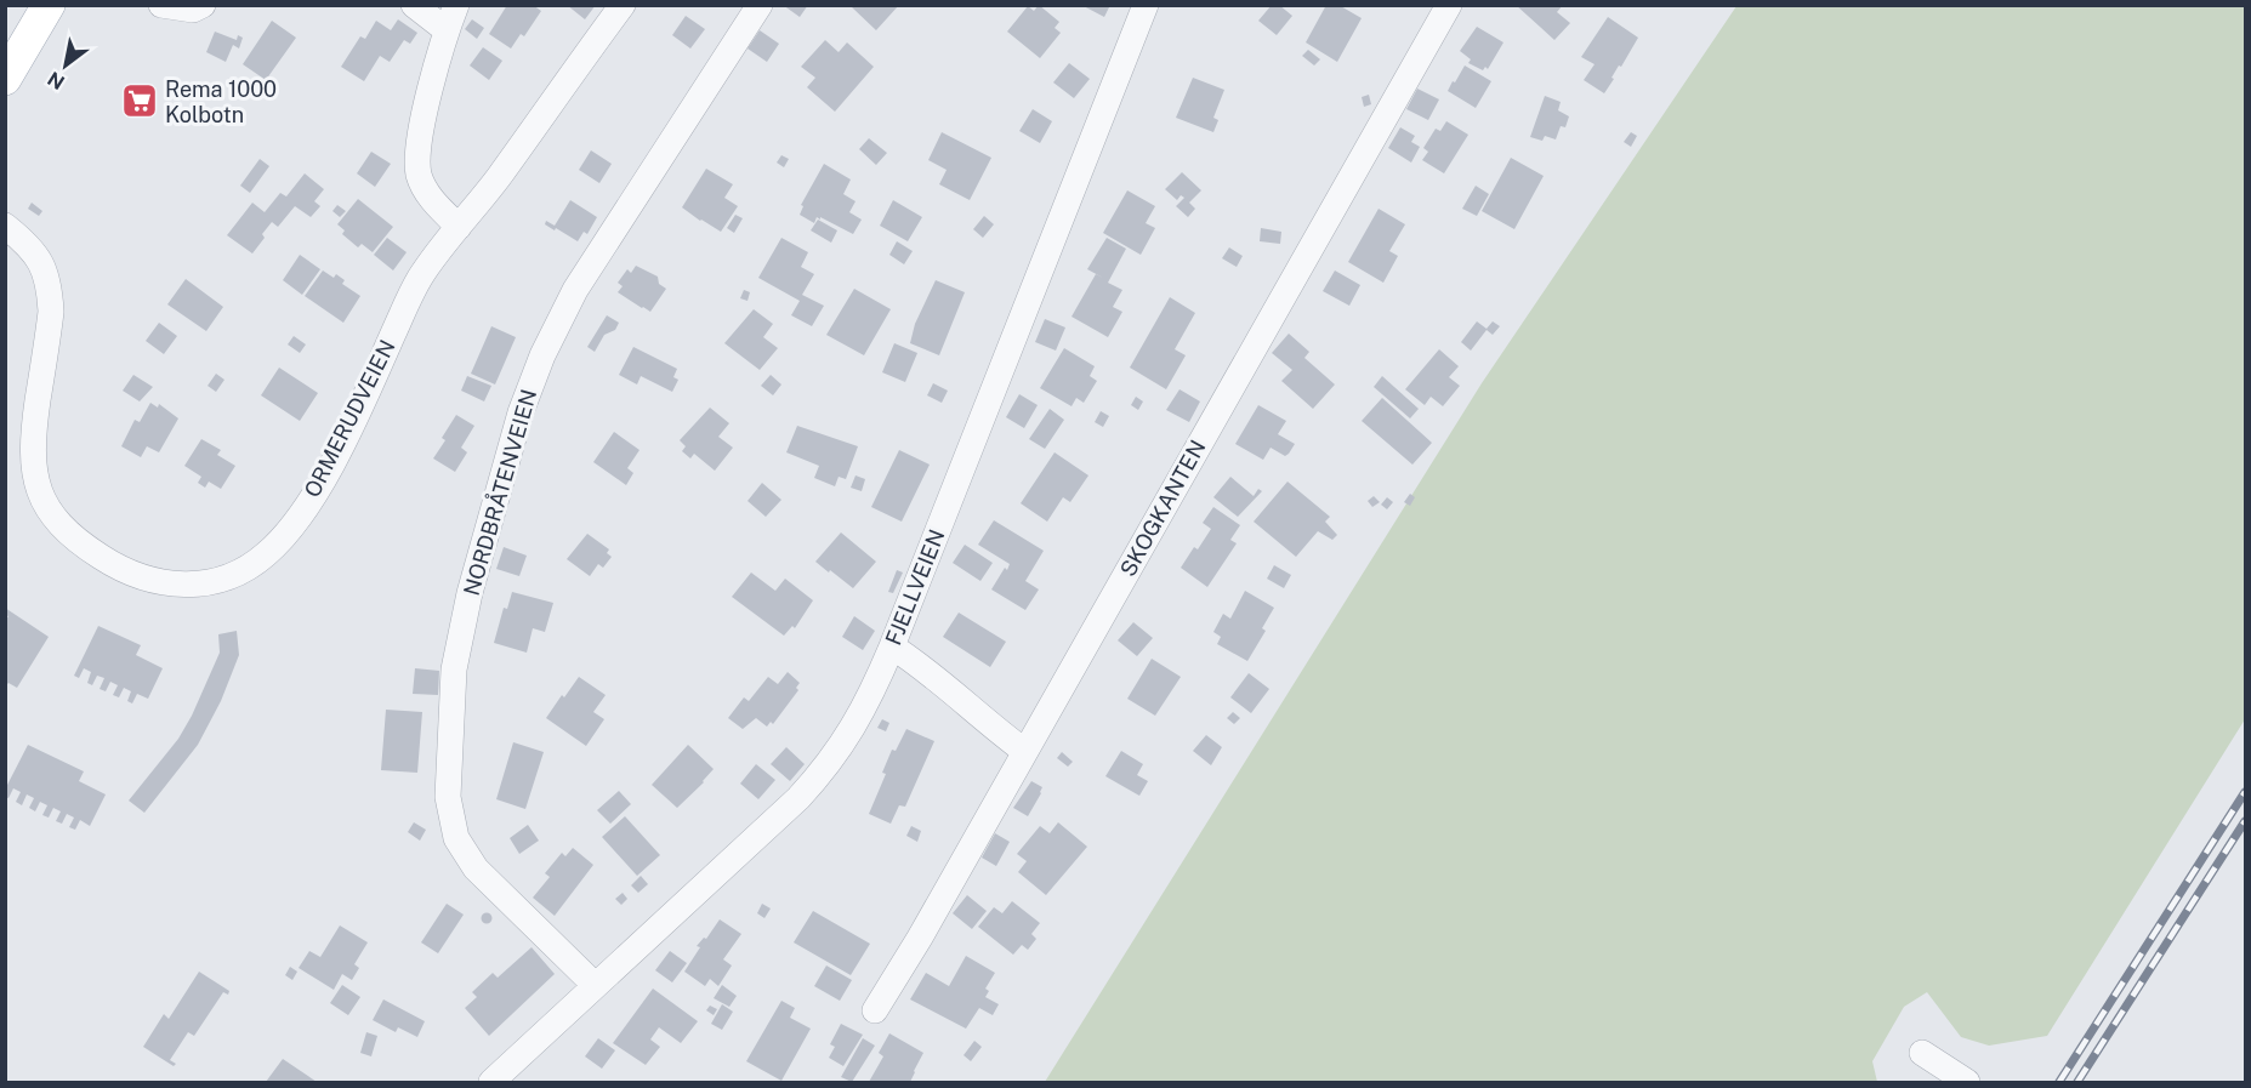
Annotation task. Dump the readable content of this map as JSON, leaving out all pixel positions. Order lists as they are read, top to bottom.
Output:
{
  "streets": {
    "street": [
      "ORMERUDVEIEN",
      "NORDBRÅTENVEIEN",
      "SKOGKANTEN",
      "FJELLVEIEN"
    ]
  },
  "crossings": [
    ["NORDBRÅTENVEIEN", "FJELLVEIEN"]
  ],
  "places": {
    "supermarket": ["Rema 1000 Kolbotn"]
  },
  "north": "bottom left"
}
